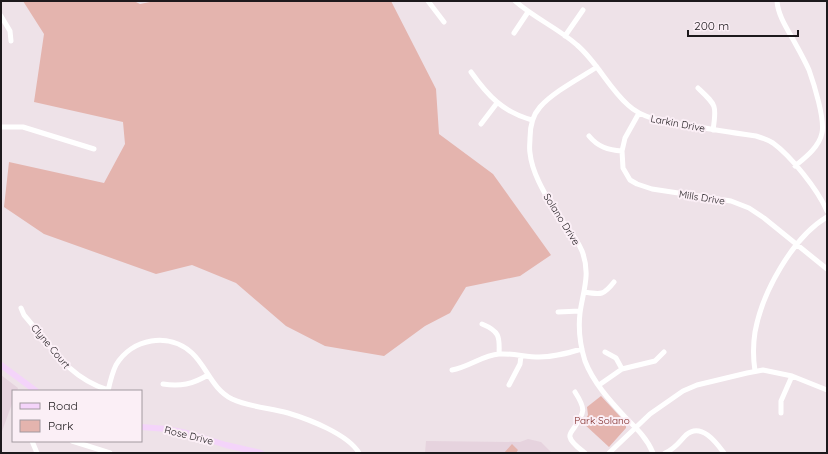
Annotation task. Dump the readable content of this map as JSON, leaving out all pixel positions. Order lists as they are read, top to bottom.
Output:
{
  "streets": {
    "main road": ["Rose Drive"],
    "street": [
      "Larkin Drive",
      "Mills Drive",
      "Solano Drive",
      "Clyne Court"
    ]
  },
  "crossings": [
    ["Larkin Drive", "Mills Drive"]
  ],
  "parks": ["Park Solano"],
  "legend": ["Road", "Park"],
  "scale_bar": "200 m"
}
